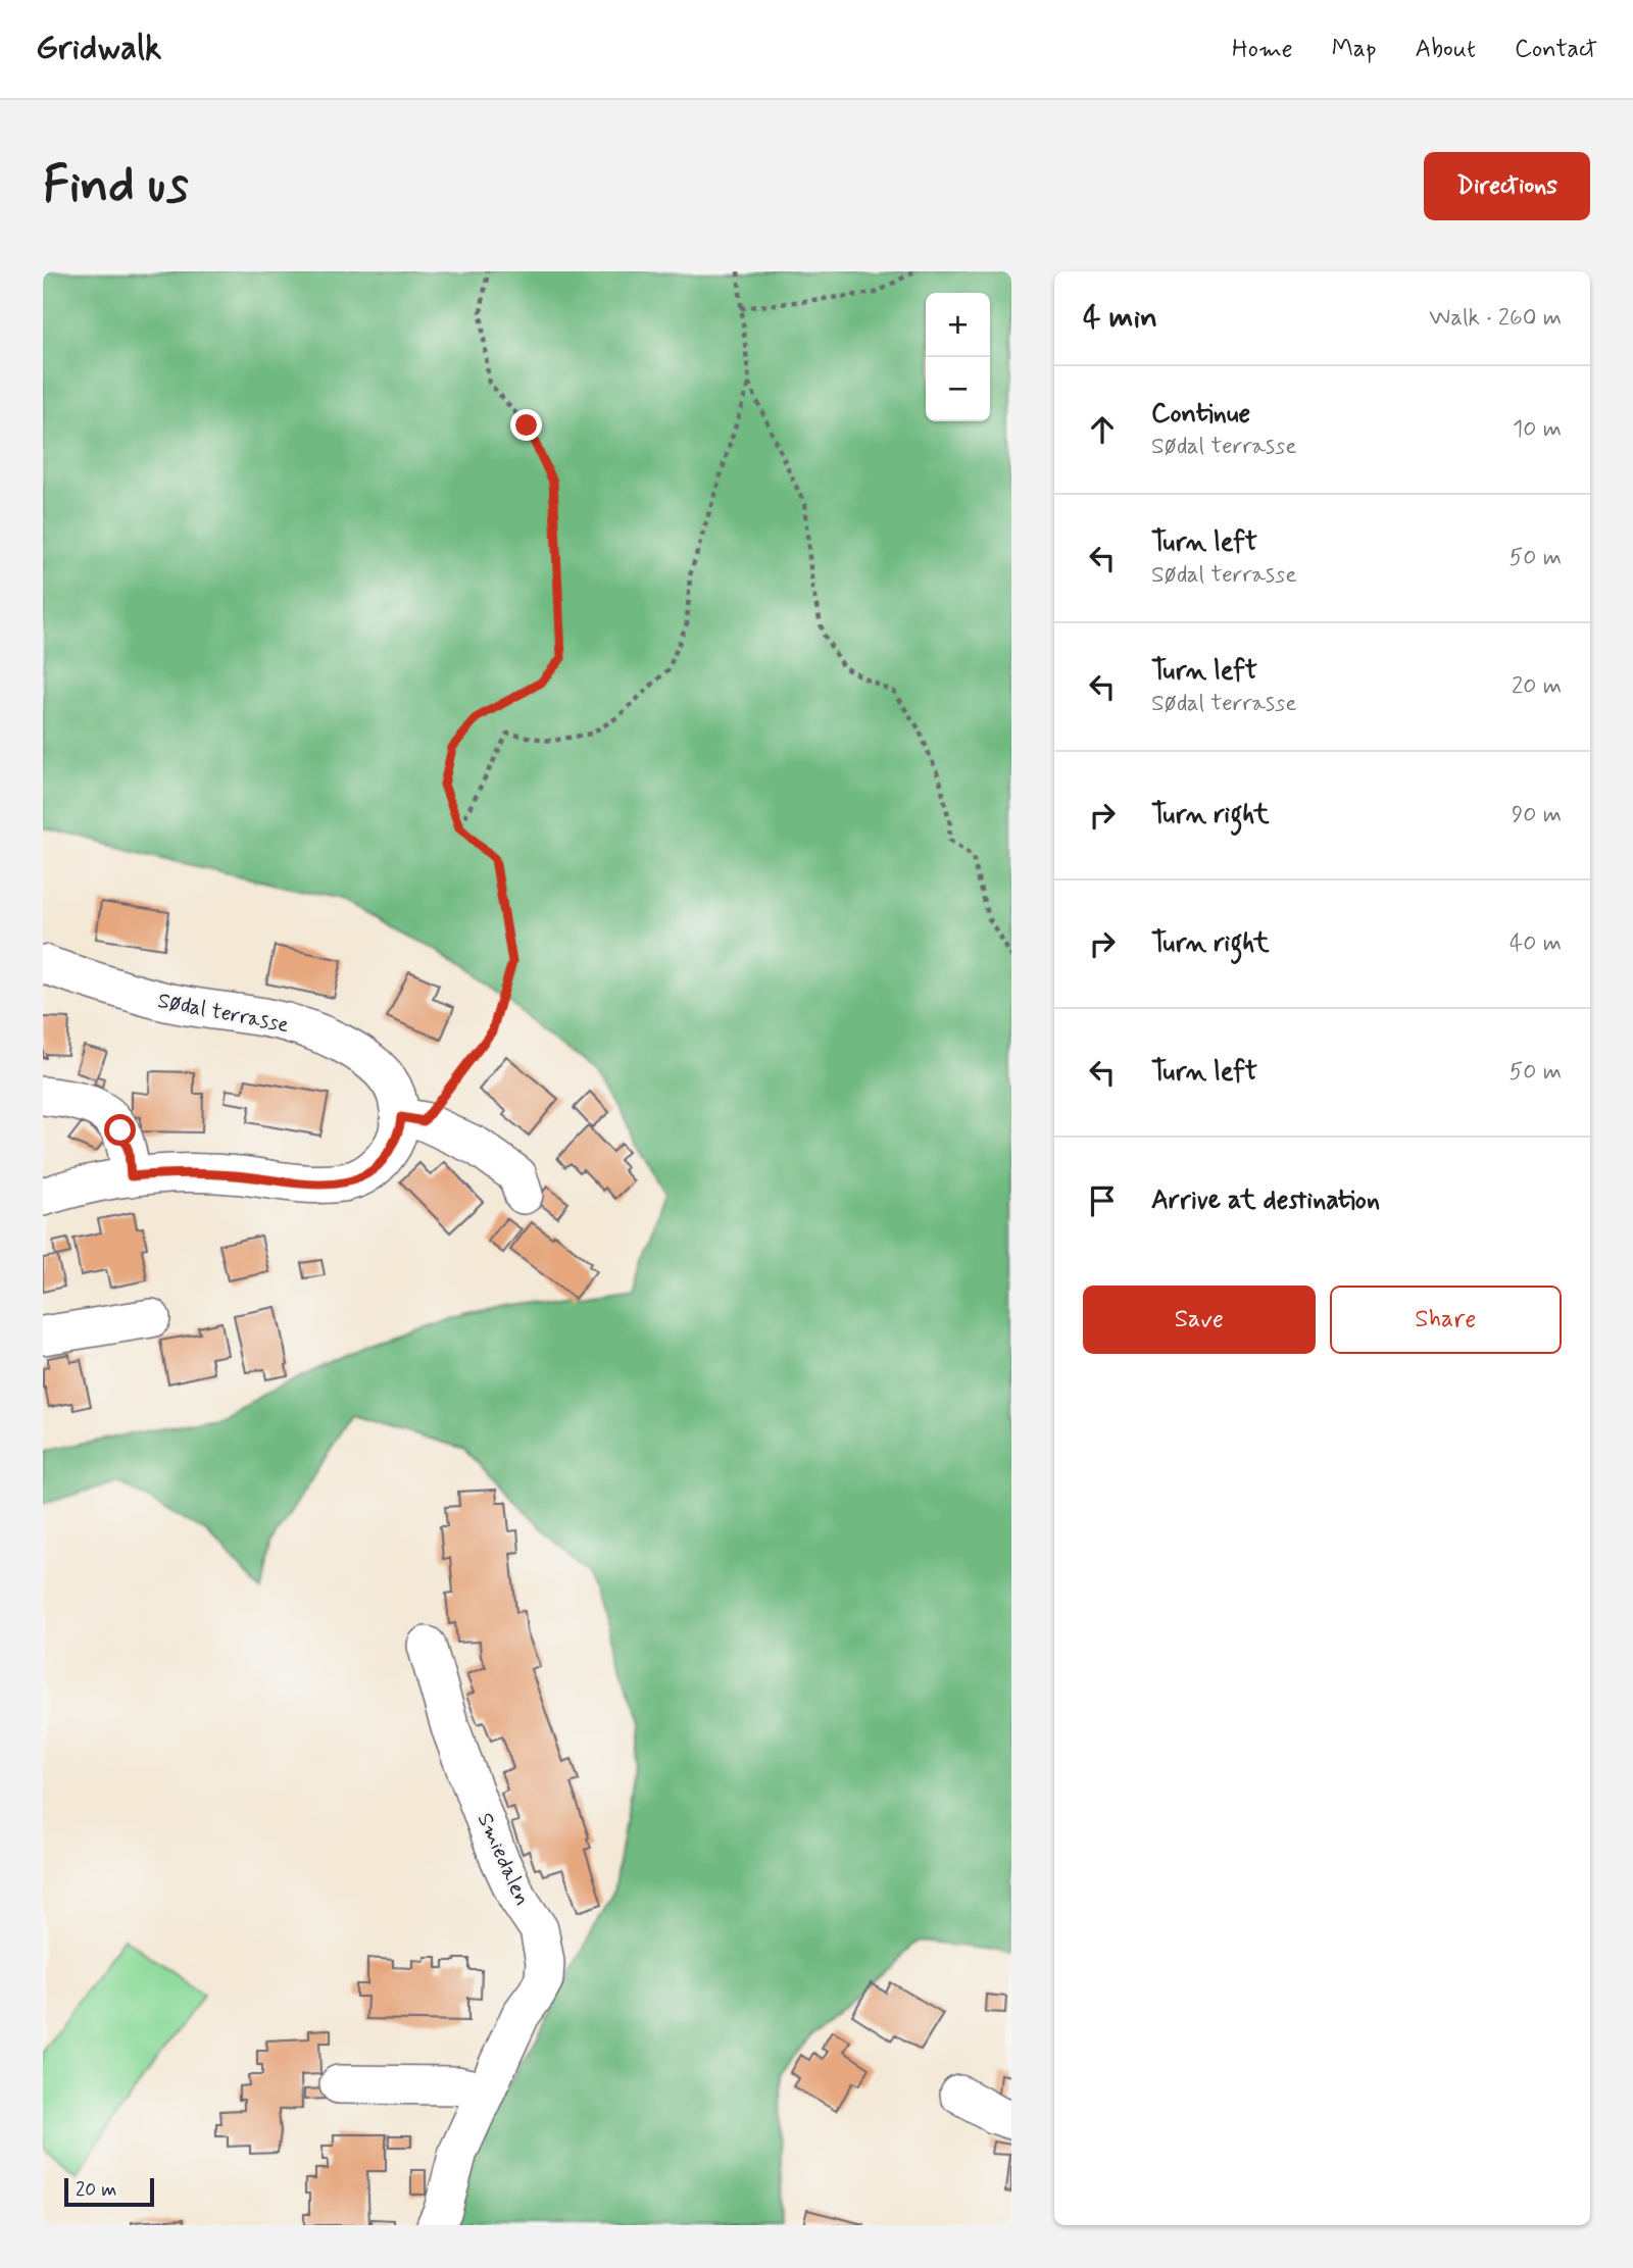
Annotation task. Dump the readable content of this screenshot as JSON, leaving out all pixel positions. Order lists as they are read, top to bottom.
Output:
{
  "streets": {
    "street": ["Sødal terrasse", "Smiedalen"]
  },
  "scale_bar": "20 m",
  "page": {
    "header": "Gridwalk",
    "nav": [
      "Home",
      "Map",
      "About",
      "Contact"
    ],
    "buttons": [
      "Directions",
      ["Save", "Share"]
    ],
    "title": "Find us",
    "heading": ["4 min", "Walk · 260 m"],
    "map_buttons": ["+", "−"],
    "list": [
      ["Continue", "Sødal terrasse", "10 m"],
      ["Turn left", "Sødal terrasse", "50 m"],
      ["Turn left", "Sødal terrasse", "20 m"],
      ["Turn right", "90 m"],
      ["Turn right", "40 m"],
      ["Turn left", "50 m"],
      "Arrive at destination"
    ],
    "scale": "20 m"
  }
}
